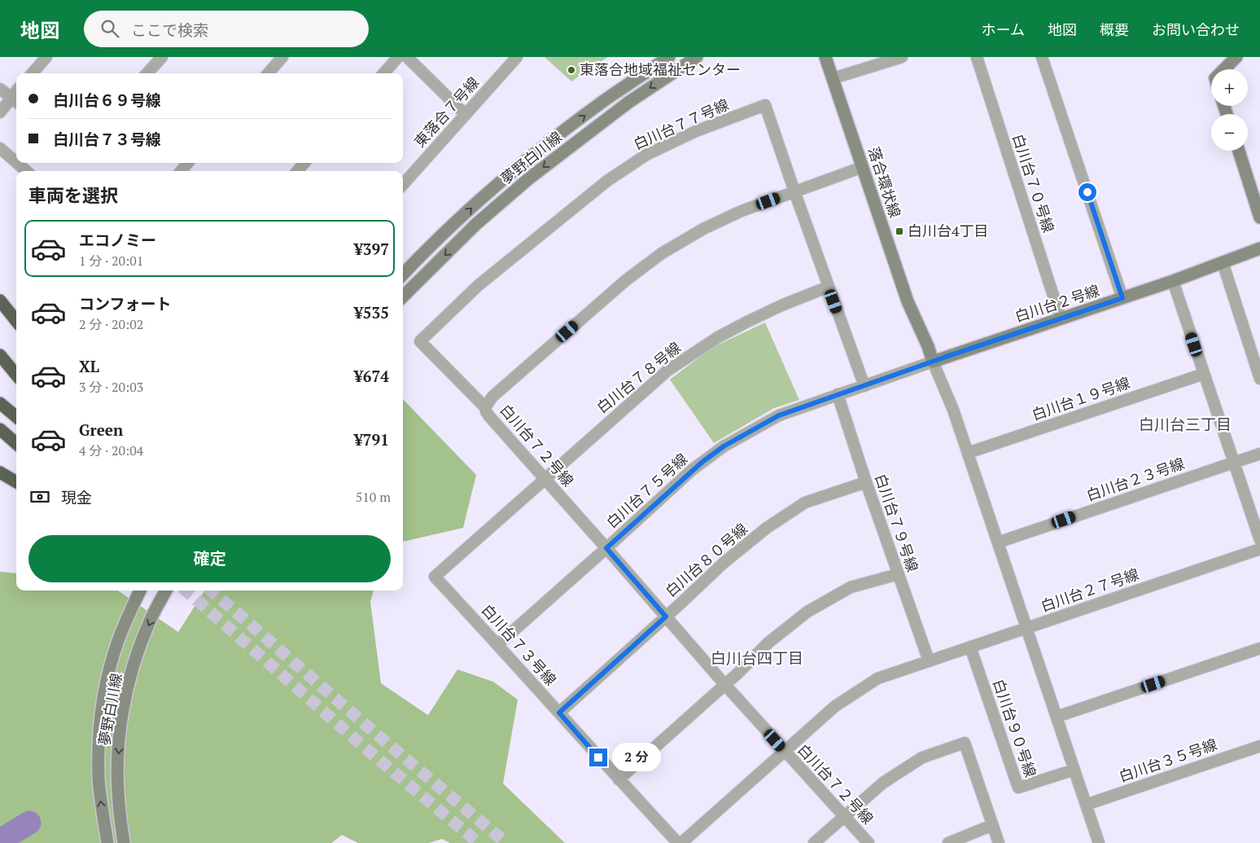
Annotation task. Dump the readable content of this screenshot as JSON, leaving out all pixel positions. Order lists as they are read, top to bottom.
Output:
{
  "streets": {
    "street": [
      "東落合７号線",
      "白川台７７号線",
      "夢野白川線",
      "落合環状線",
      "白川台７０号線",
      "白川台２号線",
      "白川台７８号線",
      "白川台１９号線",
      "白川台７２号線",
      "白川台２３号線",
      "白川台７５号線",
      "白川台７９号線",
      "白川台８０号線",
      "白川台２７号線",
      "白川台７３号線",
      "白川台９０号線",
      "白川台３５号線"
    ]
  },
  "crossings": [
    ["白川台７７号線", "白川台２号線"],
    ["白川台７７号線", "白川台７８号線"],
    ["白川台７７号線", "白川台７２号線"],
    ["白川台７７号線", "白川台７５号線"],
    ["落合環状線", "白川台２号線"],
    ["落合環状線", "白川台７２号線"],
    ["白川台７０号線", "白川台２号線"],
    ["白川台２号線", "白川台７５号線"],
    ["白川台７８号線", "白川台７２号線"],
    ["白川台７８号線", "白川台７３号線"],
    ["白川台７２号線", "白川台７５号線"],
    ["白川台７２号線", "白川台８０号線"],
    ["白川台７２号線", "白川台２７号線"],
    ["白川台７２号線", "白川台７３号線"],
    ["白川台７５号線", "白川台７９号線"],
    ["白川台７５号線", "白川台７３号線"],
    ["白川台７９号線", "白川台８０号線"],
    ["白川台７９号線", "白川台２７号線"],
    ["白川台８０号線", "白川台７３号線"],
    ["白川台２７号線", "白川台９０号線"]
  ],
  "districts": ["白川台三丁目", "白川台四丁目"],
  "places": {
    "other": ["東落合地域福祉センター"],
    "transit": ["白川台4丁目"]
  },
  "page": {
    "header": "地図",
    "search": "ここで検索",
    "nav": [
      "ホーム",
      "地図",
      "概要",
      "お問い合わせ"
    ],
    "map_buttons": ["+", "−"],
    "banner": ["白川台６９号線", "白川台７３号線"],
    "heading": "車両を選択",
    "list": [
      {
        "name": "エコノミー",
        "note": "1 分 · 20:01",
        "value": "¥397"
      },
      {
        "name": "コンフォート",
        "note": "2 分 · 20:02",
        "value": "¥535"
      },
      {
        "name": "XL",
        "note": "3 分 · 20:03",
        "value": "¥674"
      },
      {
        "name": "Green",
        "note": "4 分 · 20:04",
        "value": "¥791"
      }
    ],
    "pay": ["現金", "510 m"],
    "buttons": "確定",
    "bubble": "2 分"
  }
}
